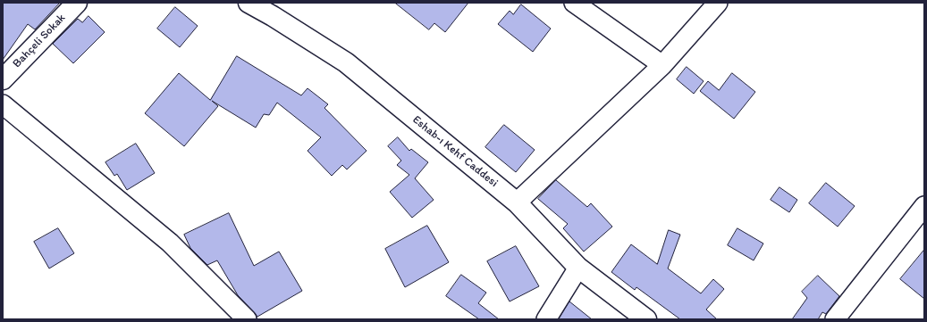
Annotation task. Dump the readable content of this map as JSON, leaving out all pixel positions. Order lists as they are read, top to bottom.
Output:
{
  "streets": {
    "street": ["Bahçeli Sokak", "Eshab-ı Kehf Caddesi"]
  }
}
